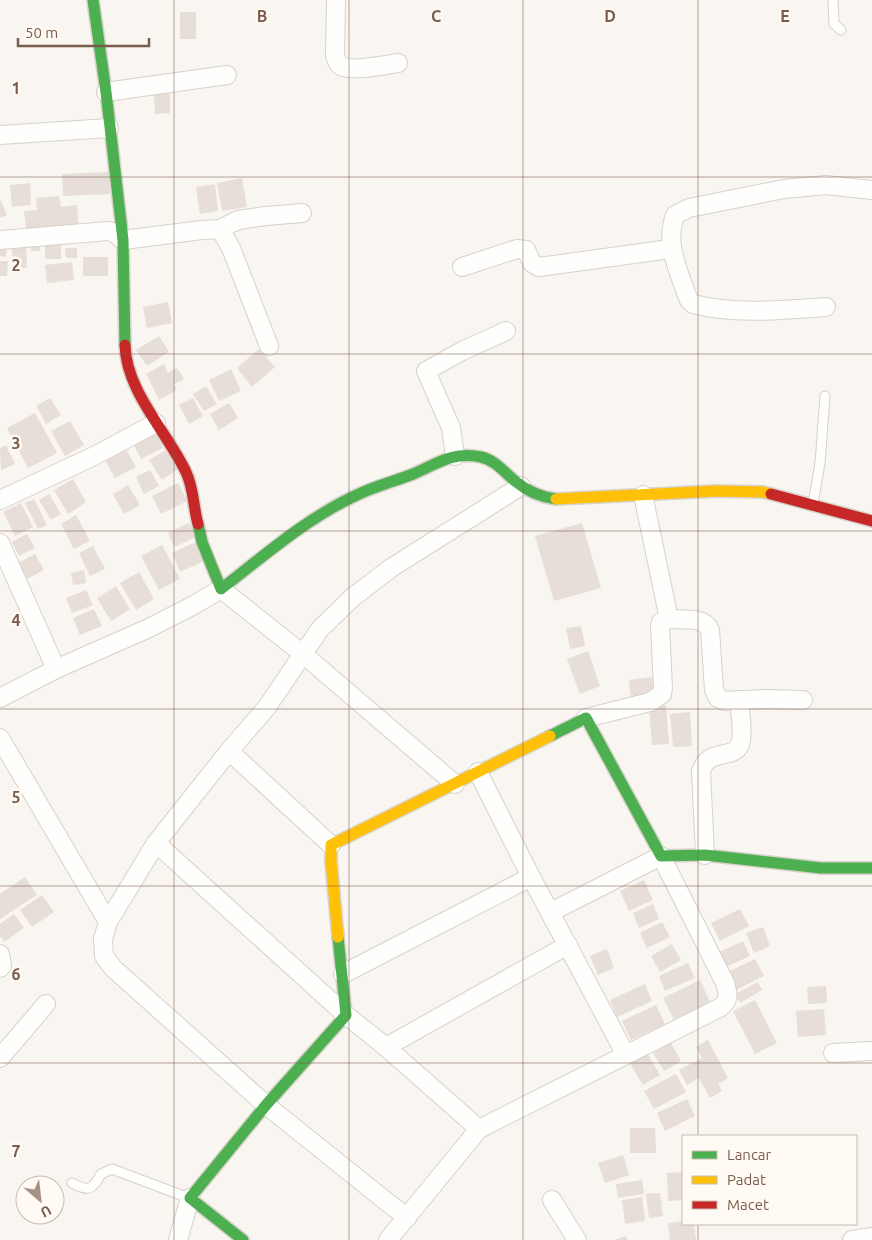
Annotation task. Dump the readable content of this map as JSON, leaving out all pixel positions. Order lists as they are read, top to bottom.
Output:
{
  "legend": ["Lancar", "Padat", "Macet"],
  "scale_bar": "50 m",
  "north": "bottom right",
  "grid": {
    "columns": [
      "B",
      "C",
      "D",
      "E"
    ],
    "rows": [
      "1",
      "2",
      "3",
      "4",
      "5",
      "6",
      "7"
    ]
  }
}
